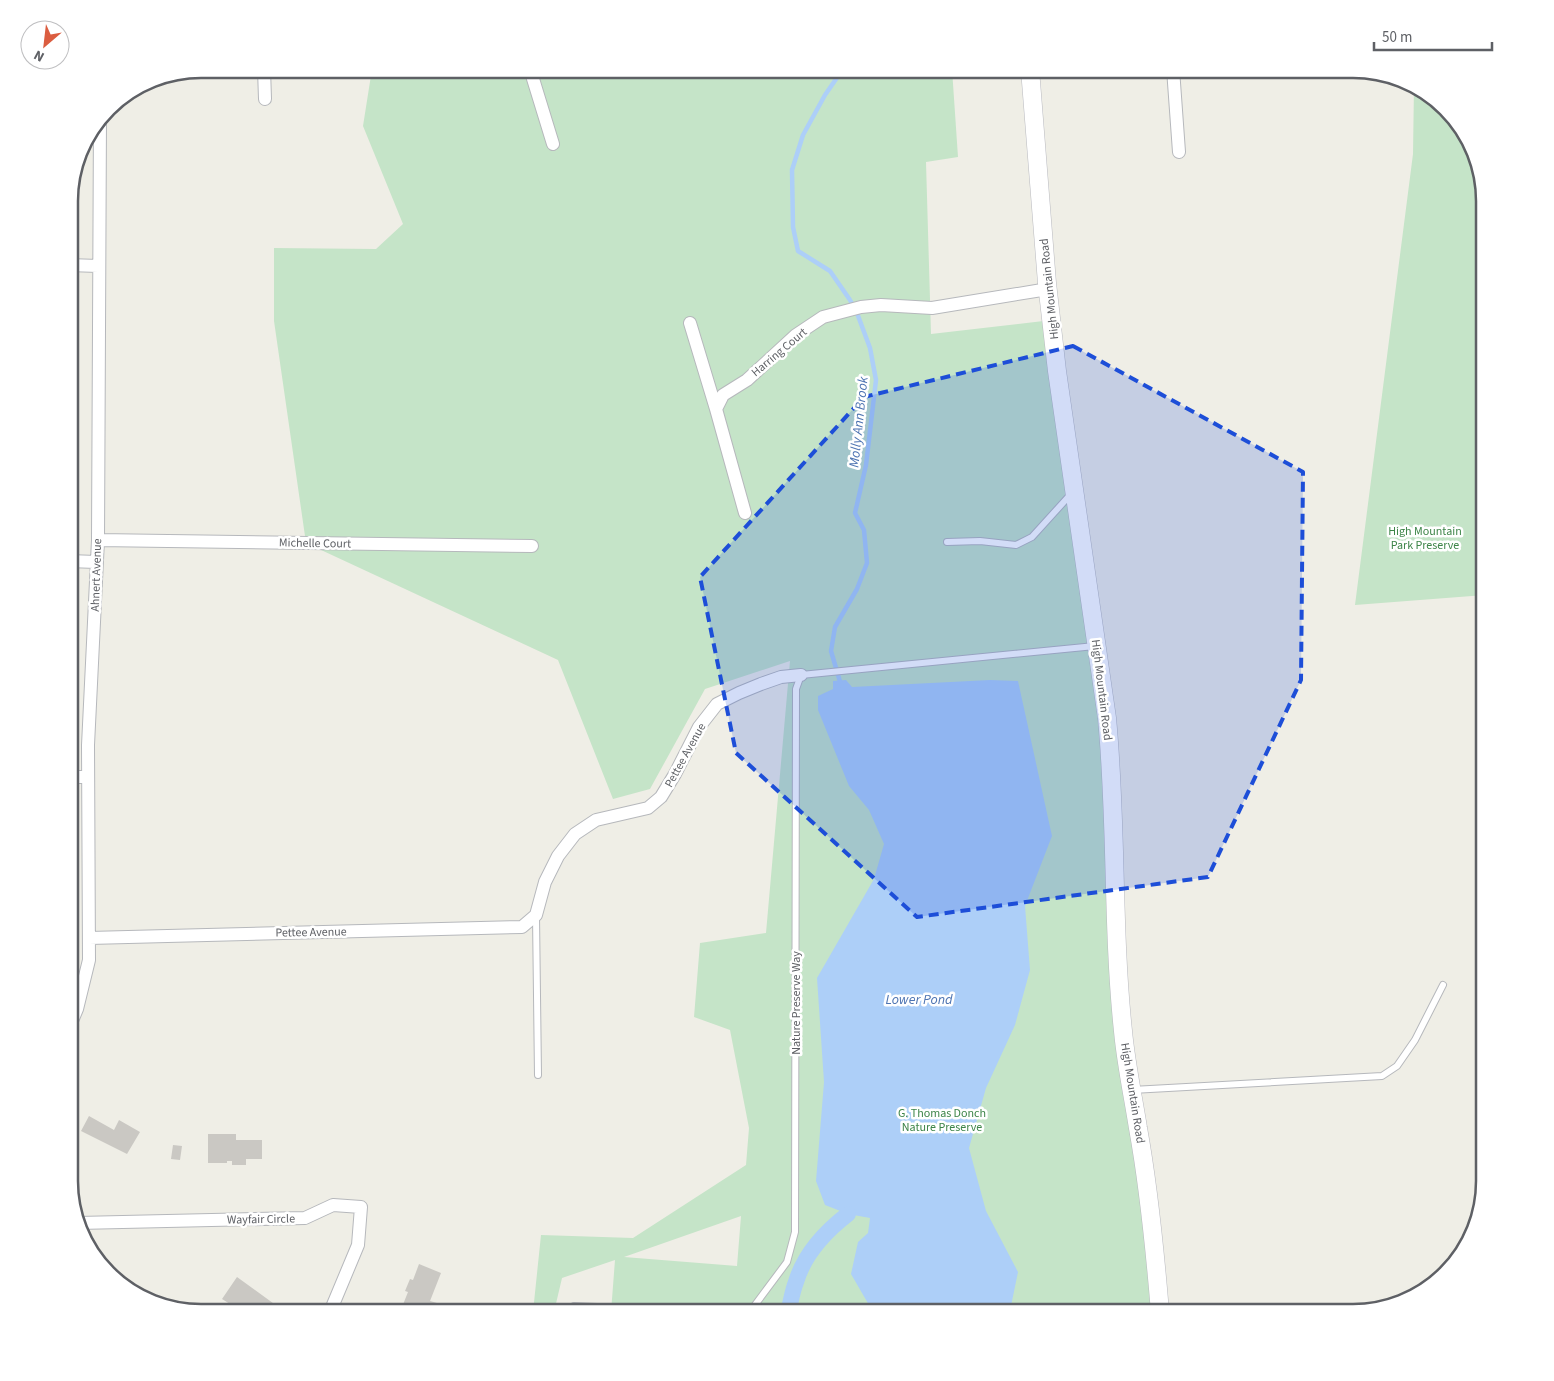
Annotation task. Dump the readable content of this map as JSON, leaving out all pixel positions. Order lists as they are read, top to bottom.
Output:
{
  "streets": {
    "main road": ["High Mountain Road"],
    "street": [
      "Harring Court",
      "Michelle Court",
      "Ahnert Avenue",
      "Pettee Avenue",
      "Wayfair Circle"
    ],
    "lane": ["Nature Preserve Way"]
  },
  "crossings": [
    ["High Mountain Road", "Harring Court"],
    ["High Mountain Road", "Pettee Avenue"],
    ["Michelle Court", "Ahnert Avenue"],
    ["Ahnert Avenue", "Pettee Avenue"],
    ["Pettee Avenue", "Nature Preserve Way"]
  ],
  "water": ["Molly Ann Brook", "Lower Pond"],
  "parks": ["High Mountain Park Preserve", "G. Thomas Donch Nature Preserve"],
  "scale_bar": "50 m",
  "north": "bottom left"
}
